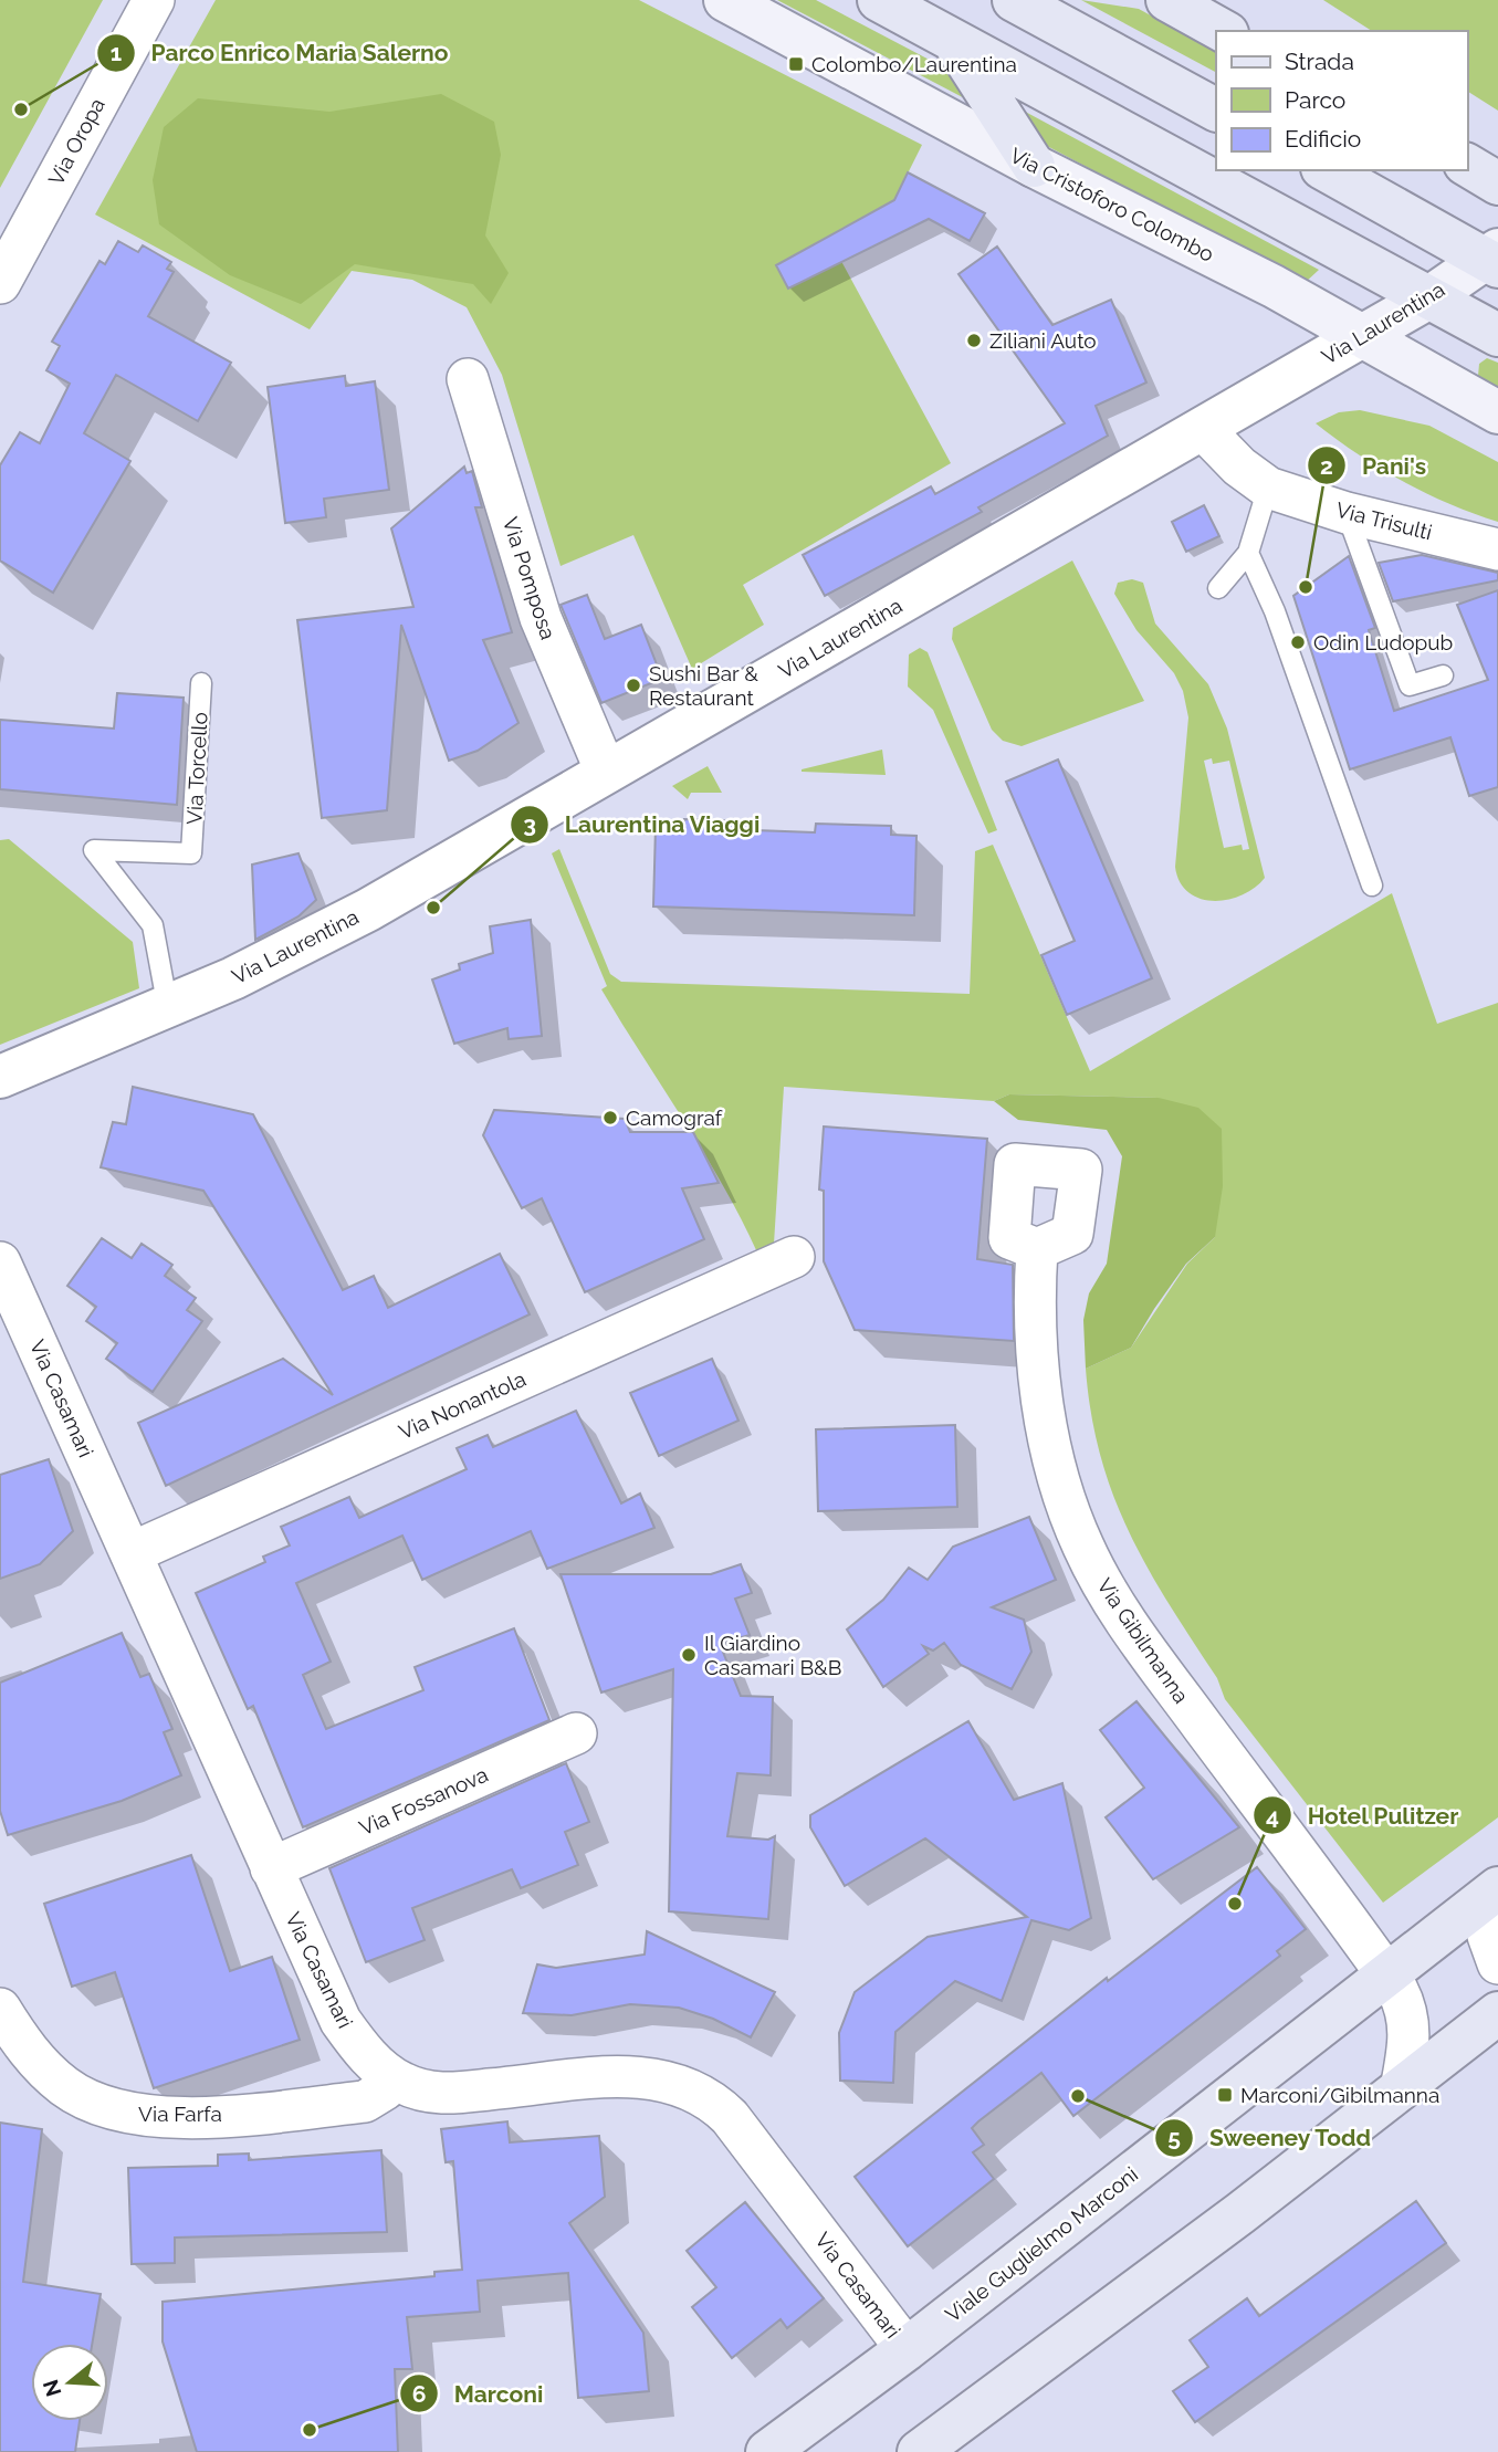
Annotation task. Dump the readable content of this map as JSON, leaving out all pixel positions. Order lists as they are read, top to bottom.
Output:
{
  "streets": {
    "main road": ["Via Cristoforo Colombo", "Via Laurentina", "Viale Guglielmo Marconi"],
    "street": [
      "Via Oropa",
      "Via Trisulti",
      "Via Pomposa",
      "Via Casamari",
      "Via Nonantola",
      "Via Gibilmanna",
      "Via Fossanova",
      "Via Farfa"
    ],
    "lane": ["Via Torcello"]
  },
  "crossings": [
    ["Via Cristoforo Colombo", "Via Laurentina"],
    ["Via Laurentina", "Via Trisulti"],
    ["Via Laurentina", "Via Pomposa"],
    ["Via Laurentina", "Via Torcello"],
    ["Via Casamari", "Via Nonantola"],
    ["Via Casamari", "Via Fossanova"],
    ["Via Casamari", "Via Farfa"],
    ["Via Casamari", "Viale Guglielmo Marconi"],
    ["Via Gibilmanna", "Viale Guglielmo Marconi"]
  ],
  "places": {
    "transit": ["Colombo/Laurentina", "Marconi/Gibilmanna"],
    "other": [
      "Parco Enrico Maria Salerno",
      "Ziliani Auto",
      "Pani's",
      "Odin Ludopub",
      "Sushi Bar & Restaurant",
      "Laurentina Viaggi",
      "Camograf",
      "Il Giardino Casamari B&B",
      "Hotel Pulitzer",
      "Sweeney Todd",
      "Marconi"
    ]
  },
  "legend": ["Strada", "Parco", "Edificio"],
  "north": "left"
}
